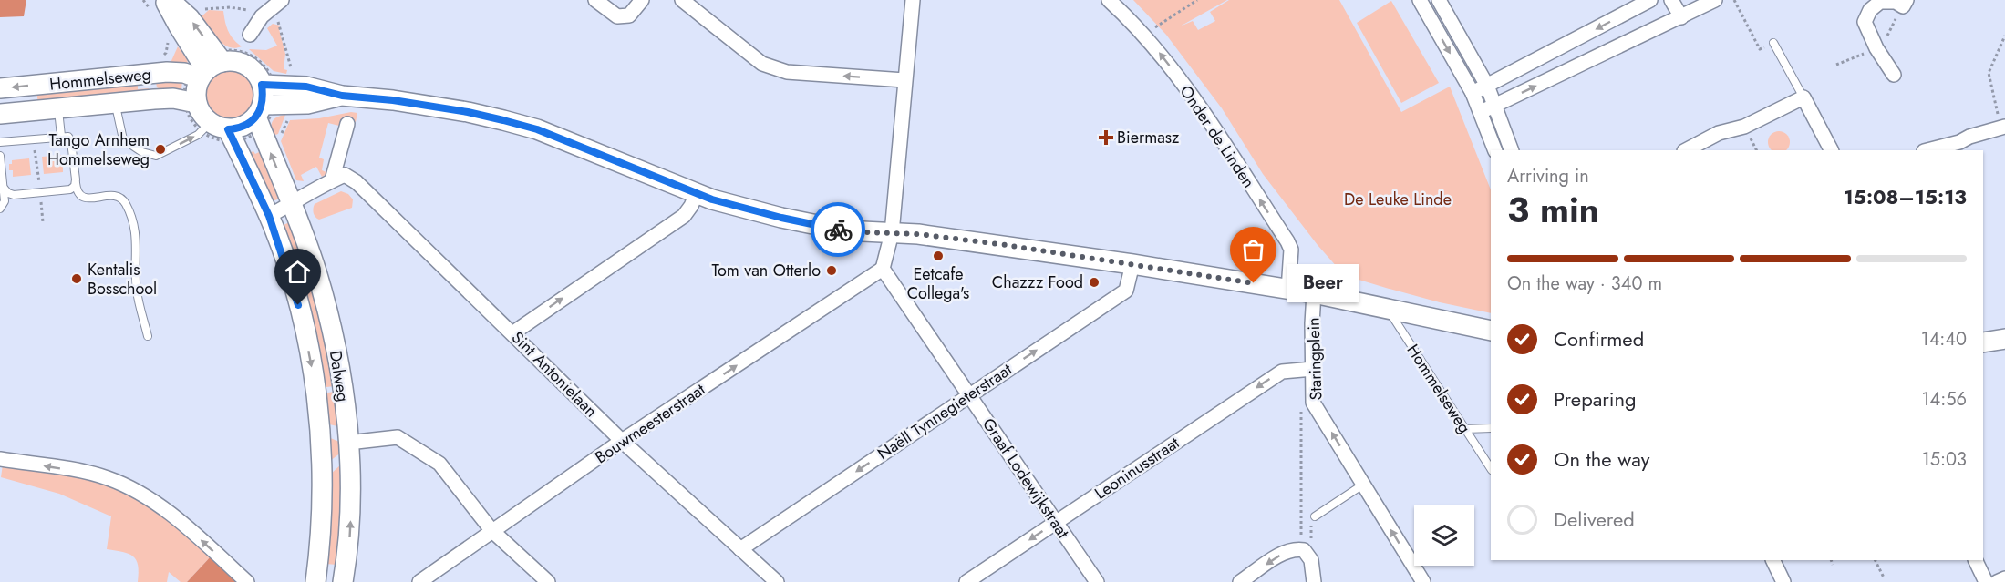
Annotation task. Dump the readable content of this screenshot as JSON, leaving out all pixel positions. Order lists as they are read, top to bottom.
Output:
{
  "streets": {
    "street": [
      "Hommelseweg",
      "Onder de Linden",
      "Staringplein",
      "Sint Antonielaan",
      "Dalweg",
      "Naëll Tynnegieterstraat",
      "Bouwmeesterstraat",
      "Leoninusstraat",
      "Graaf Lodewijkstraat"
    ]
  },
  "crossings": [
    ["Hommelseweg", "Dalweg"],
    ["Staringplein", "Leoninusstraat"],
    ["Sint Antonielaan", "Naëll Tynnegieterstraat"],
    ["Sint Antonielaan", "Bouwmeesterstraat"],
    ["Naëll Tynnegieterstraat", "Graaf Lodewijkstraat"],
    ["Bouwmeesterstraat", "Graaf Lodewijkstraat"],
    ["Leoninusstraat", "Graaf Lodewijkstraat"]
  ],
  "one_way": [
    "Onder de Linden",
    "Staringplein",
    "Bouwmeesterstraat",
    "Leoninusstraat"
  ],
  "parks": ["De Leuke Linde"],
  "places": {
    "health": ["Biermasz"],
    "other": [
      "Tango Arnhem Hommelseweg",
      "Eetcafe Collega's",
      "Tom van Otterlo",
      "Kentalis Bosschool",
      "Chazzz Food",
      "Beer"
    ]
  },
  "page": {
    "heading": ["3 min", "Arriving in", "15:08–15:13"],
    "bar": "On the way · 340 m",
    "bubble": "Beer",
    "list": [
      ["Confirmed", "14:40"],
      ["Preparing", "14:56"],
      ["On the way", "15:03"],
      "Delivered"
    ]
  }
}
